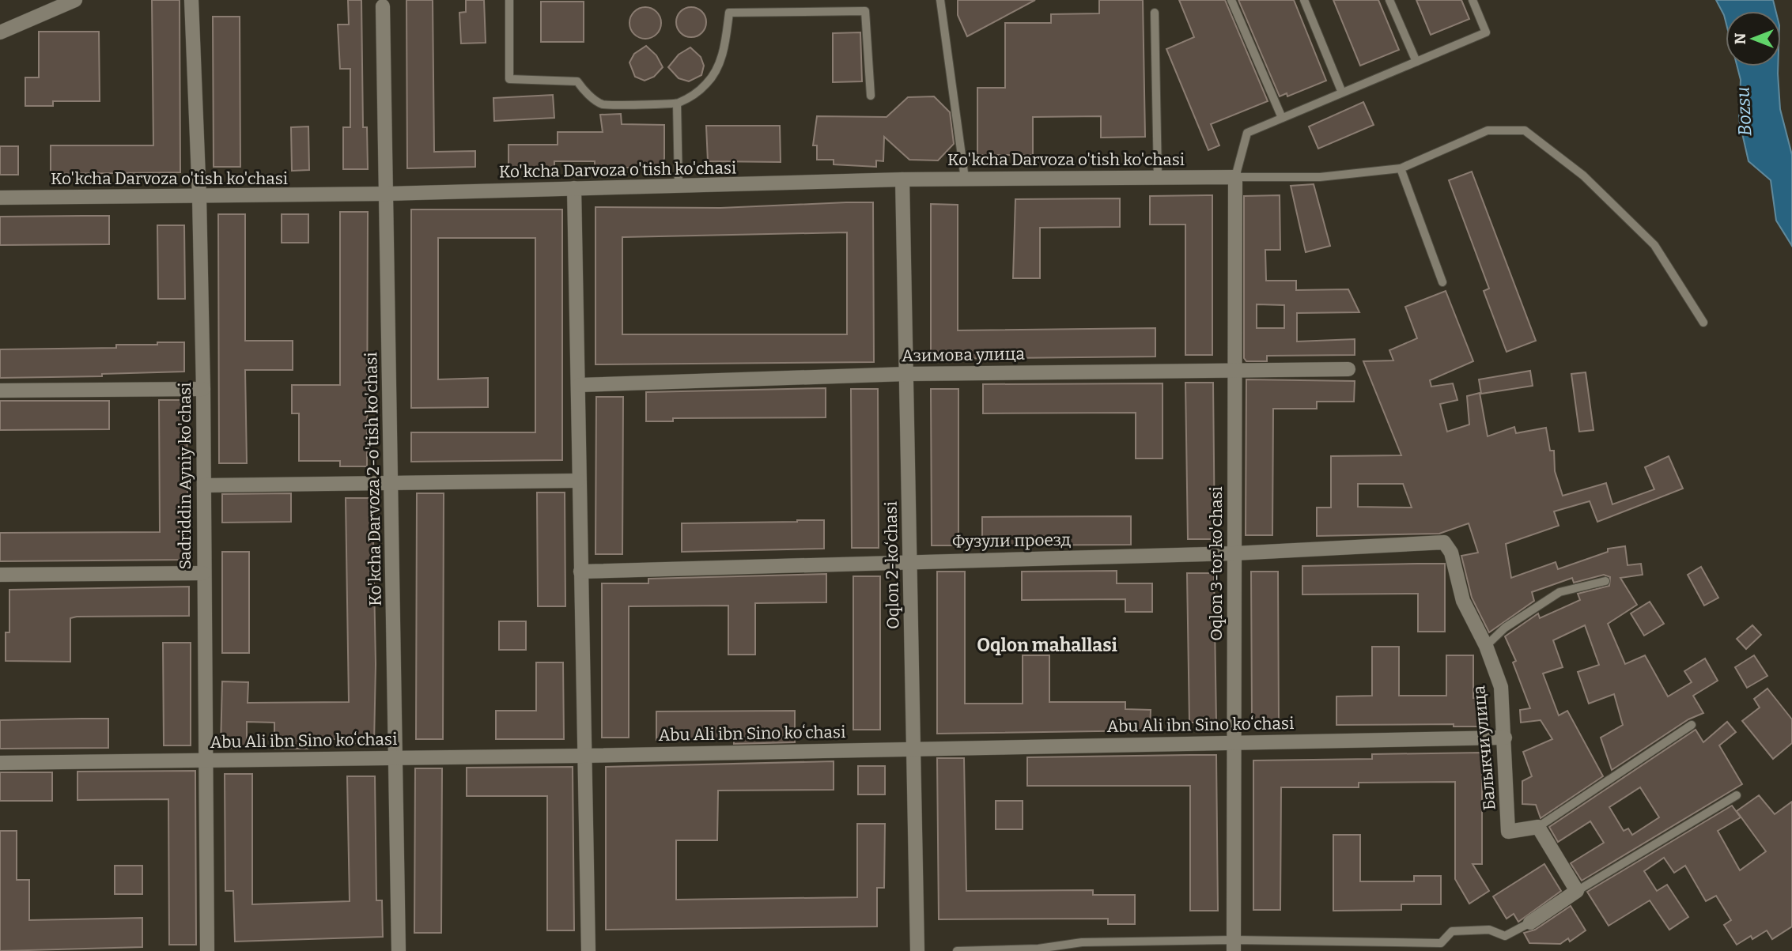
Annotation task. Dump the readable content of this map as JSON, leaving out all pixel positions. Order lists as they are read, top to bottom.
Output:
{
  "streets": {
    "street": [
      "Ko'kcha Darvoza o'tish ko'chasi",
      "Азимова улица",
      "Sadriddin Ayniy ko'chasi",
      "Ko'kcha Darvoza 2-o'tish ko'chasi",
      "Фузули проезд",
      "Oqlon 3-tor ko'chasi",
      "Oqlon 2-ko‘chasi",
      "Abu Ali ibn Sino koʻchasi",
      "Балыкчи улица"
    ]
  },
  "crossings": [
    ["Ko'kcha Darvoza o'tish ko'chasi", "Sadriddin Ayniy ko'chasi"],
    ["Ko'kcha Darvoza o'tish ko'chasi", "Ko'kcha Darvoza 2-o'tish ko'chasi"],
    ["Ko'kcha Darvoza o'tish ko'chasi", "Oqlon 3-tor ko'chasi"],
    ["Ko'kcha Darvoza o'tish ko'chasi", "Oqlon 2-ko‘chasi"],
    ["Азимова улица", "Oqlon 3-tor ko'chasi"],
    ["Азимова улица", "Oqlon 2-ko‘chasi"],
    ["Sadriddin Ayniy ko'chasi", "Abu Ali ibn Sino koʻchasi"],
    ["Ko'kcha Darvoza 2-o'tish ko'chasi", "Abu Ali ibn Sino koʻchasi"],
    ["Фузули проезд", "Oqlon 3-tor ko'chasi"],
    ["Фузули проезд", "Oqlon 2-ko‘chasi"],
    ["Фузули проезд", "Балыкчи улица"],
    ["Oqlon 3-tor ko'chasi", "Abu Ali ibn Sino koʻchasi"],
    ["Oqlon 2-ko‘chasi", "Abu Ali ibn Sino koʻchasi"],
    ["Abu Ali ibn Sino koʻchasi", "Балыкчи улица"]
  ],
  "districts": ["Oqlon mahallasi"],
  "water": ["Bozsu"],
  "north": "left"
}
